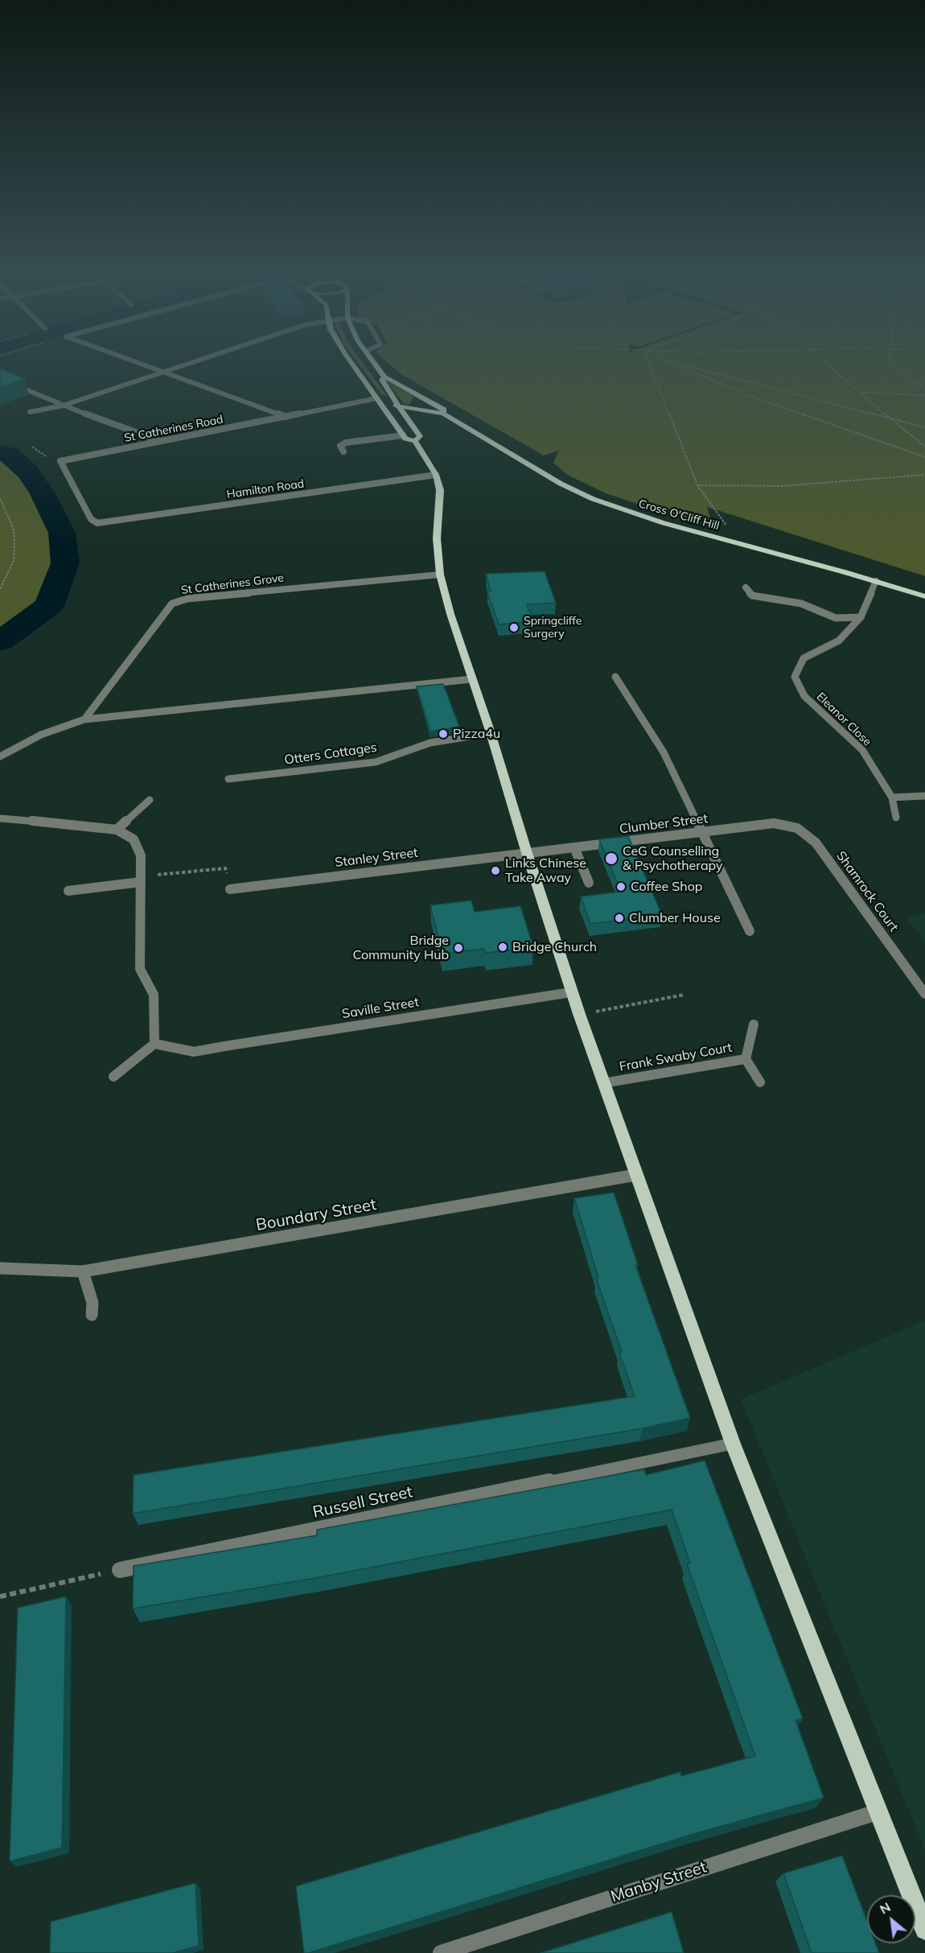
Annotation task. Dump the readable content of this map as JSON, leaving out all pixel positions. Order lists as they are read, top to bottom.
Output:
{
  "streets": {
    "main road": ["Cross O'Cliff Hill"],
    "street": [
      "St Catherines Road",
      "Hamilton Road",
      "St Catherines Grove",
      "Eleanor Close",
      "Otters Cottages",
      "Clumber Street",
      "Stanley Street",
      "Shamrock Court",
      "Saville Street",
      "Frank Swaby Court",
      "Boundary Street",
      "Russell Street",
      "Manby Street"
    ]
  },
  "crossings": [
    ["St Catherines Road", "Hamilton Road"],
    ["Cross O'Cliff Hill", "Eleanor Close"],
    ["Clumber Street", "Stanley Street"],
    ["Clumber Street", "Shamrock Court"]
  ],
  "places": [
    "Springcliffe Surgery",
    "Pizza4u",
    "CeG Counselling & Psychotherapy",
    "Links Chinese Take Away",
    "Coffee Shop",
    "Clumber House",
    "Bridge Church",
    "Bridge Community Hub"
  ],
  "north": "top left"
}
